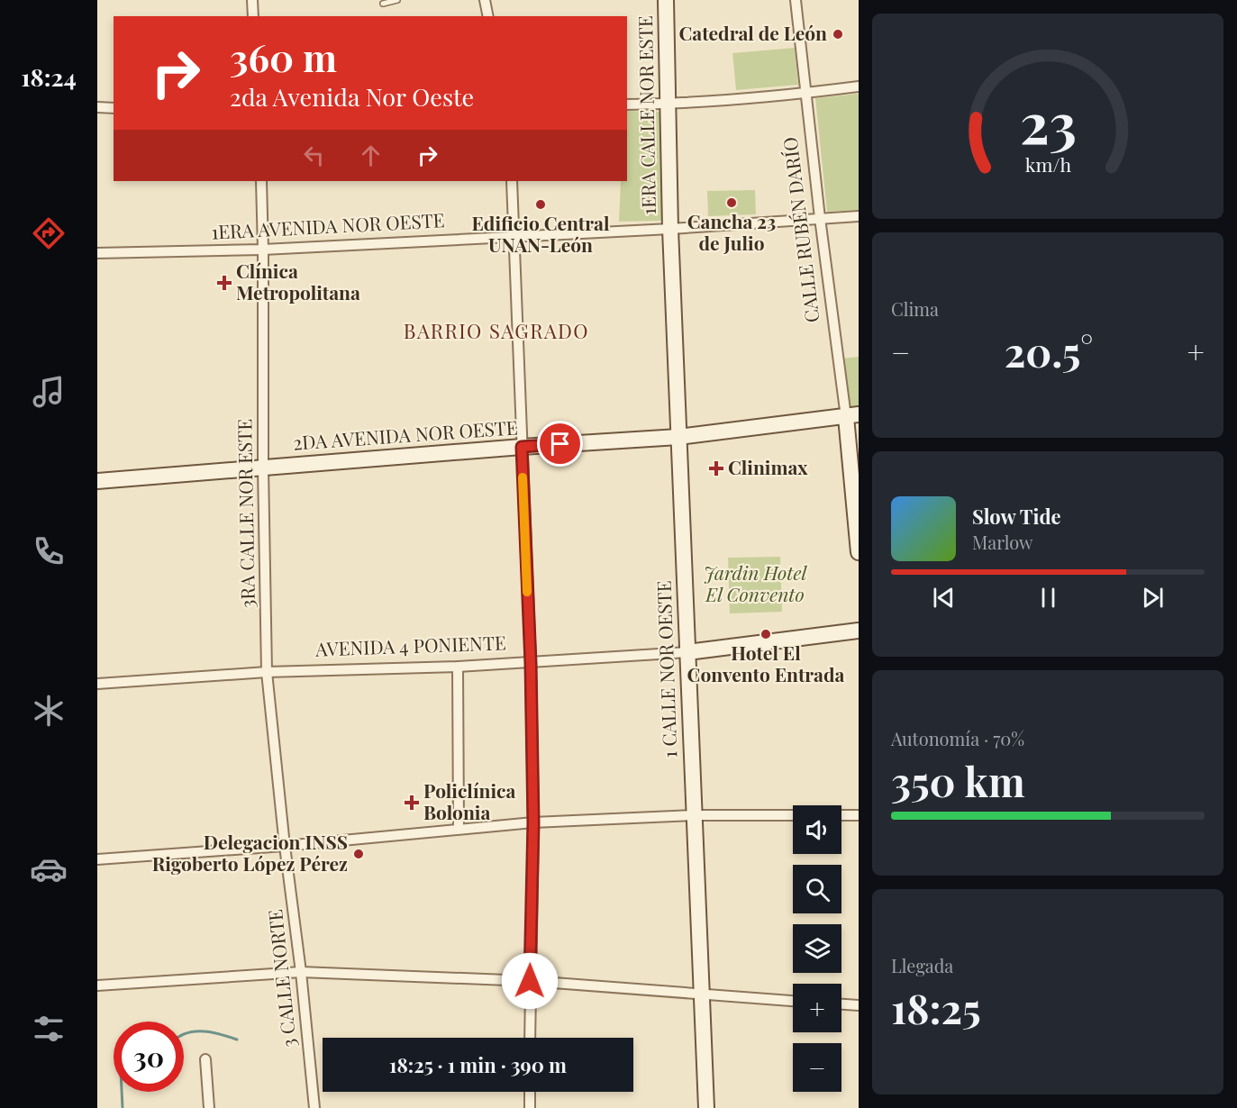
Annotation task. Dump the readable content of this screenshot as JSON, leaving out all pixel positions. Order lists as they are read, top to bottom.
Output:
{
  "streets": {
    "street": [
      "1ERA CALLE NOR ESTE",
      "1ERA AVENIDA NOR OESTE",
      "CALLE RUBÉN DARÍO",
      "2DA AVENIDA NOR OESTE",
      "3RA CALLE NOR ESTE",
      "AVENIDA 4 PONIENTE",
      "1 CALLE NOR OESTE",
      "3 CALLE NORTE"
    ]
  },
  "crossings": [
    ["1ERA CALLE NOR ESTE", "1ERA AVENIDA NOR OESTE"],
    ["1ERA CALLE NOR ESTE", "1 CALLE NOR OESTE"],
    ["1ERA AVENIDA NOR OESTE", "CALLE RUBÉN DARÍO"],
    ["1ERA AVENIDA NOR OESTE", "3RA CALLE NOR ESTE"],
    ["1ERA AVENIDA NOR OESTE", "1 CALLE NOR OESTE"],
    ["CALLE RUBÉN DARÍO", "2DA AVENIDA NOR OESTE"],
    ["2DA AVENIDA NOR OESTE", "3RA CALLE NOR ESTE"],
    ["2DA AVENIDA NOR OESTE", "1 CALLE NOR OESTE"],
    ["3RA CALLE NOR ESTE", "AVENIDA 4 PONIENTE"],
    ["3RA CALLE NOR ESTE", "3 CALLE NORTE"],
    ["AVENIDA 4 PONIENTE", "1 CALLE NOR OESTE"]
  ],
  "districts": ["BARRIO SAGRADO"],
  "parks": ["Jardin Hotel El Convento"],
  "places": {
    "other": [
      "Catedral de León",
      "Cancha 23 de Julio",
      "Edificio Central UNAN-León",
      "Hotel El Convento Entrada",
      "Delegacion INSS Rigoberto López Pérez"
    ],
    "health": ["Clínica Metropolitana", "Clinimax", "Policlínica Bolonia"]
  },
  "page": {
    "tabs": "18:24",
    "turn": ["360 m", "2da Avenida Nor Oeste"],
    "tile": [
      "Clima",
      ["Autonomía · 70%", "350 km"],
      ["Llegada", "18:25"]
    ],
    "heat": ["−", "20.5°", "+"],
    "song": ["Slow Tide", "Marlow"],
    "map_buttons": ["+", "−"],
    "limit": "30",
    "trip": "18:25 · 1 min · 390 m",
    "gauge": ["23", "km/h"]
  }
}
